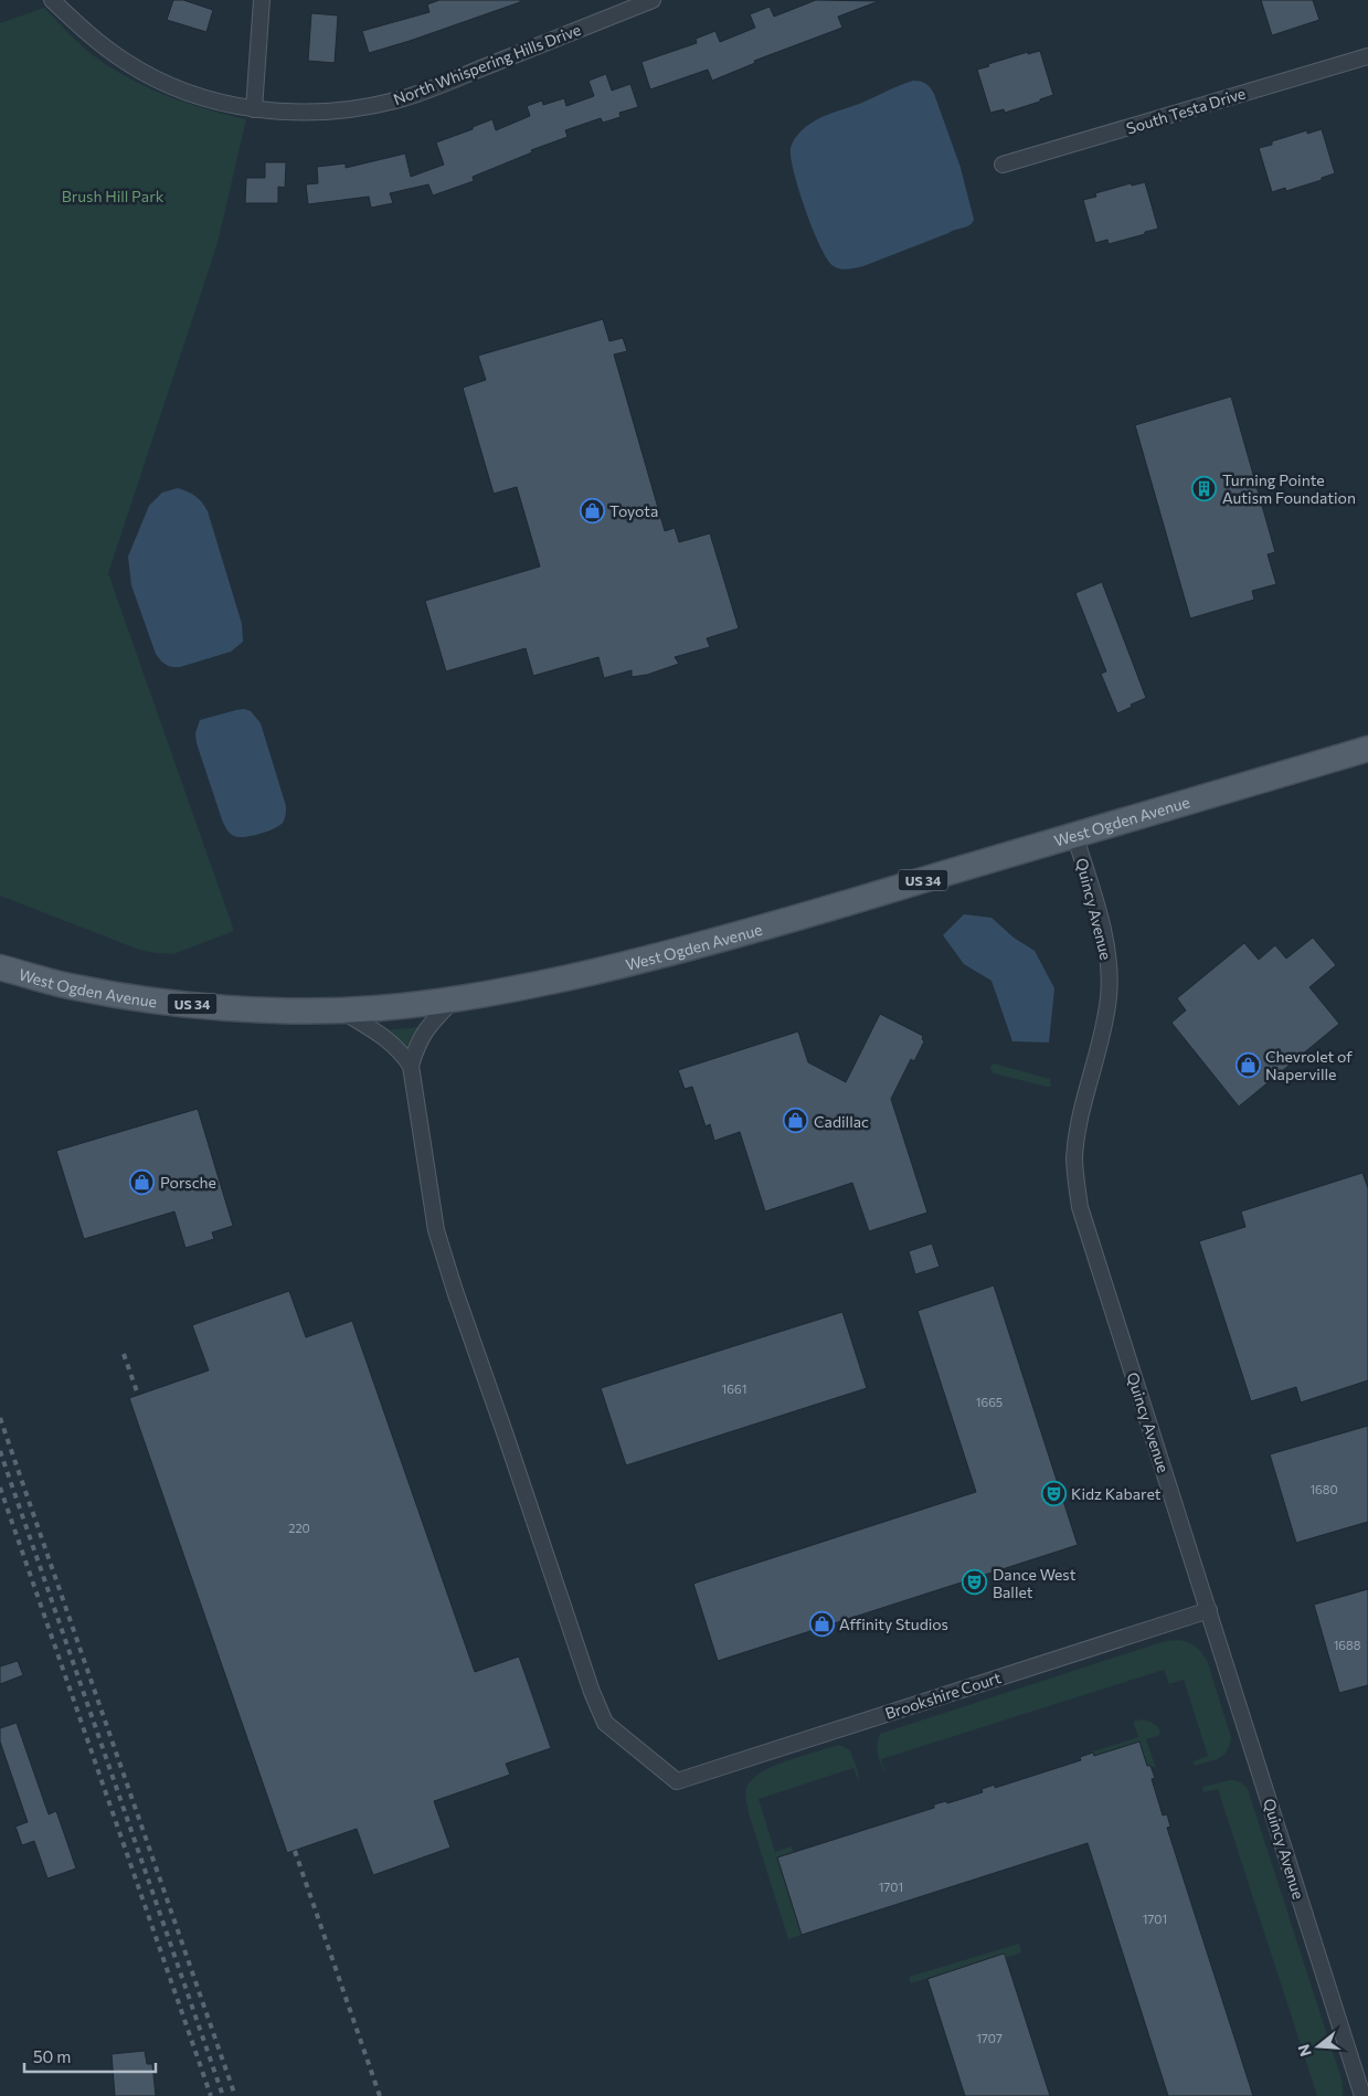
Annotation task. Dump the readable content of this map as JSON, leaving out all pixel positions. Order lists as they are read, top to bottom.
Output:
{
  "streets": {
    "main road": ["West Ogden Avenue", "US 34"],
    "street": [
      "North Whispering Hills Drive",
      "South Testa Drive",
      "Quincy Avenue",
      "Brookshire Court"
    ]
  },
  "crossings": [
    ["West Ogden Avenue", "Quincy Avenue"],
    ["Quincy Avenue", "Brookshire Court"]
  ],
  "parks": ["Brush Hill Park"],
  "places": {
    "building": ["Turning Pointe Autism Foundation"],
    "shop": [
      "Toyota",
      "Chevrolet of Naperville",
      "Cadillac",
      "Porsche",
      "Affinity Studios"
    ],
    "theatre": ["Kidz Kabaret", "Dance West Ballet"]
  },
  "house_numbers": [
    "1661",
    "1665",
    "1680",
    "220",
    "1688",
    "1701",
    "1701",
    "1707"
  ],
  "scale_bar": "50 m",
  "north": "left"
}
